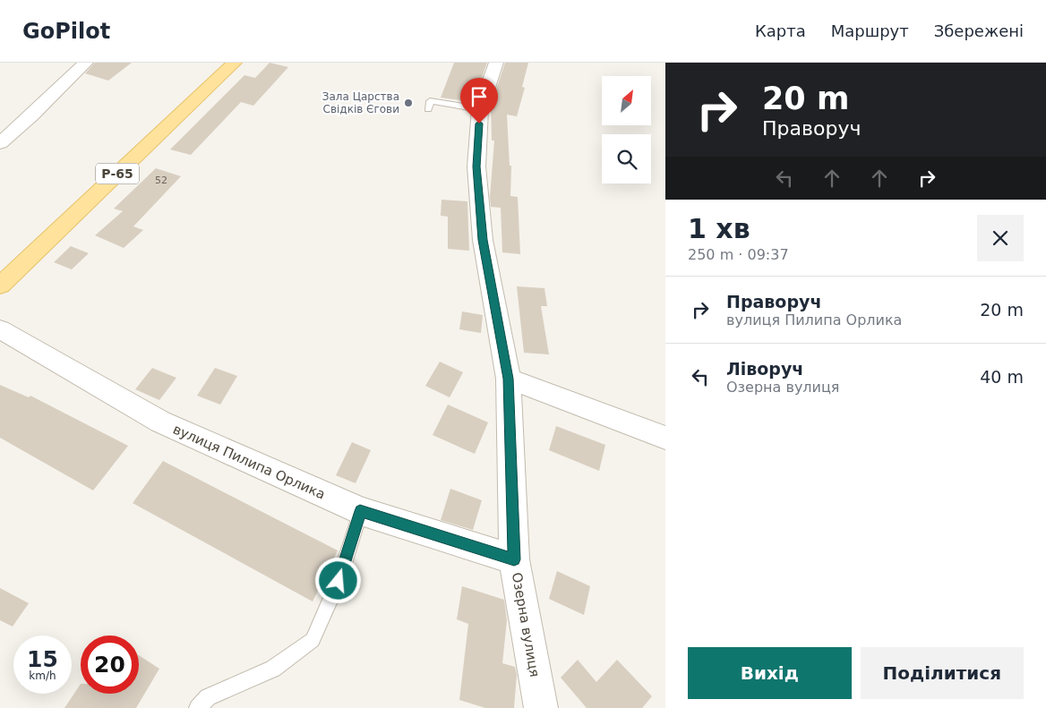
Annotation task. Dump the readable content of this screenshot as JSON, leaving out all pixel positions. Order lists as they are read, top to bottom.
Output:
{
  "streets": {
    "main road": ["Р-65"],
    "street": ["вулиця Пилипа Орлика", "Озерна вулиця"]
  },
  "crossings": [
    ["вулиця Пилипа Орлика", "Озерна вулиця"]
  ],
  "places": ["Зала Царства Свідків Єгови"],
  "house_numbers": ["52"],
  "north": "top right",
  "page": {
    "header": "GoPilot",
    "nav": ["Карта", "Маршрут", "Збережені"],
    "turn": ["20 m", "Праворуч"],
    "heading": ["1 хв", "250 m · 09:37"],
    "list": [
      {
        "name": "Праворуч",
        "note": "вулиця Пилипа Орлика",
        "value": "20 m"
      },
      {
        "name": "Ліворуч",
        "note": "Озерна вулиця",
        "value": "40 m"
      }
    ],
    "speed": "15 km/h",
    "limit": "20",
    "buttons": ["Вихід", "Поділитися"]
  }
}
